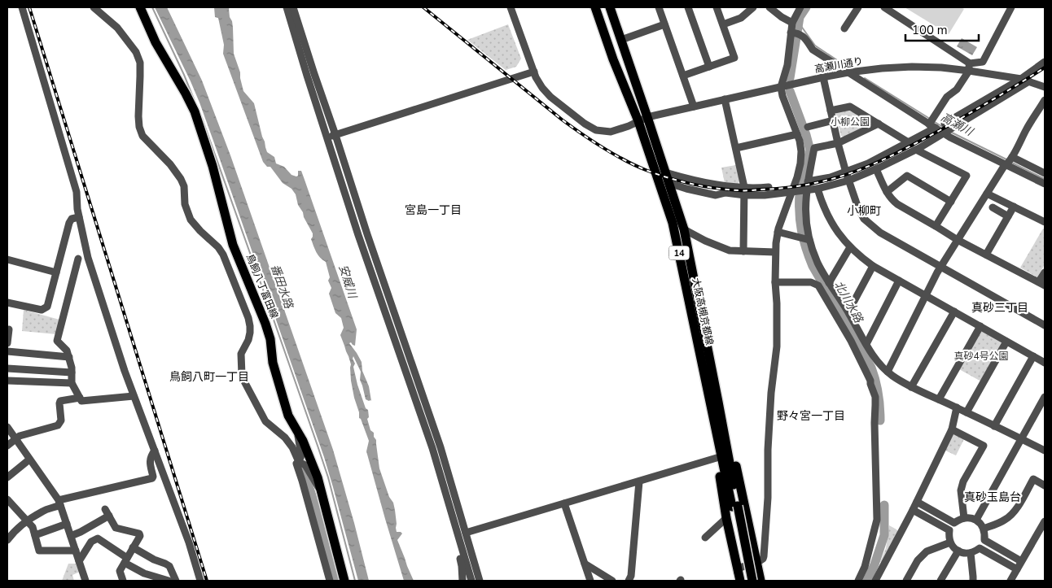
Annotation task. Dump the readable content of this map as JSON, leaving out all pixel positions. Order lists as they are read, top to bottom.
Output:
{
  "streets": {
    "main road": ["14", "鳥飼八丁富田線", "大阪高槻京都線"],
    "street": ["高瀬川通り"]
  },
  "crossings": [
    ["高瀬川通り", "大阪高槻京都線"]
  ],
  "districts": [
    "宮島一丁目",
    "小柳町",
    "真砂三丁目",
    "鳥飼八町一丁目",
    "野々宮一丁目",
    "真砂玉島台"
  ],
  "water": [
    "高瀬川",
    "安威川",
    "番田水路",
    "北川水路"
  ],
  "parks": ["小柳公園", "真砂4号公園"],
  "scale_bar": "100 m"
}
